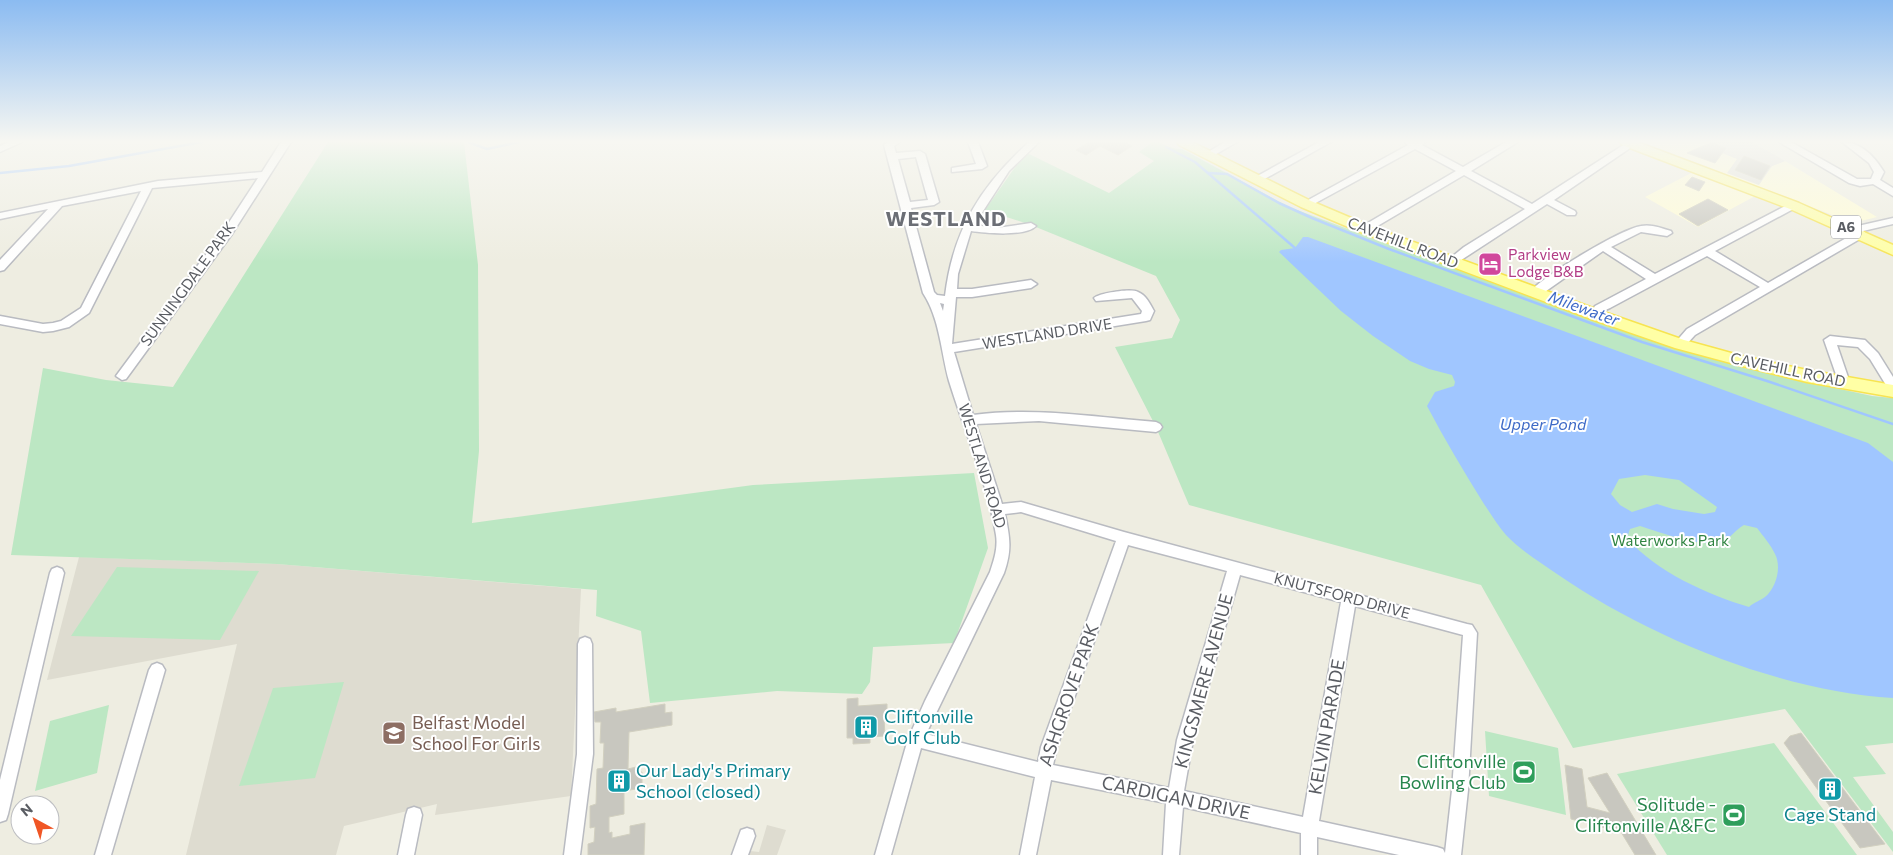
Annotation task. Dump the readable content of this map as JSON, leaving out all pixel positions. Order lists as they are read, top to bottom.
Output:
{
  "streets": {
    "main road": ["A6", "CAVEHILL ROAD"],
    "street": [
      "SUNNINGDALE PARK",
      "WESTLAND DRIVE",
      "WESTLAND ROAD",
      "KNUTSFORD DRIVE",
      "KINGSMERE AVENUE",
      "ASHGROVE PARK",
      "KELVIN PARADE",
      "CARDIGAN DRIVE"
    ]
  },
  "crossings": [
    ["WESTLAND DRIVE", "WESTLAND ROAD"],
    ["WESTLAND ROAD", "KNUTSFORD DRIVE"],
    ["WESTLAND ROAD", "CARDIGAN DRIVE"],
    ["KNUTSFORD DRIVE", "KINGSMERE AVENUE"],
    ["KNUTSFORD DRIVE", "ASHGROVE PARK"],
    ["KNUTSFORD DRIVE", "KELVIN PARADE"],
    ["KINGSMERE AVENUE", "CARDIGAN DRIVE"],
    ["ASHGROVE PARK", "CARDIGAN DRIVE"],
    ["KELVIN PARADE", "CARDIGAN DRIVE"]
  ],
  "districts": ["WESTLAND"],
  "water": ["Milewater", "Upper Pond"],
  "parks": ["Waterworks Park"],
  "places": {
    "hotel": ["Parkview Lodge B&B"],
    "building": ["Cliftonville Golf Club", "Our Lady's Primary School (closed)", "Cage Stand"],
    "school or university": ["Belfast Model School For Girls"],
    "sports": ["Cliftonville Bowling Club", "Solitude - Cliftonville A&FC"]
  },
  "north": "top left"
}
